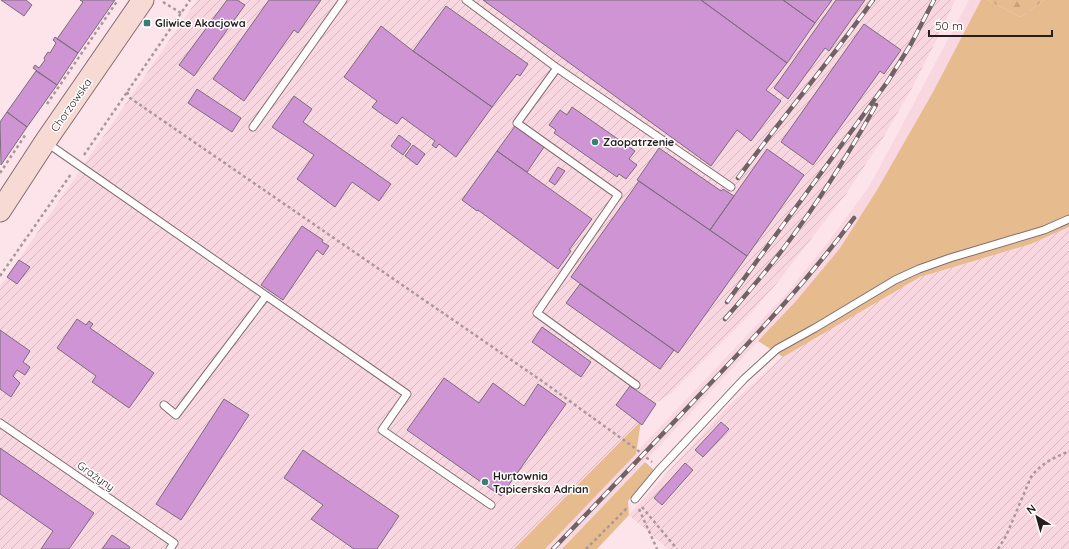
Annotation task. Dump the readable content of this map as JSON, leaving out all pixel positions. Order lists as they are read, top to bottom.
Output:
{
  "streets": {
    "main road": ["Chorzowska"],
    "lane": ["Grażyny"]
  },
  "places": {
    "transit": ["Gliwice Akacjowa"],
    "other": ["Zaopatrzenie", "Hurtownia Tapicerska Adrian"]
  },
  "scale_bar": "50 m",
  "north": "top left"
}
